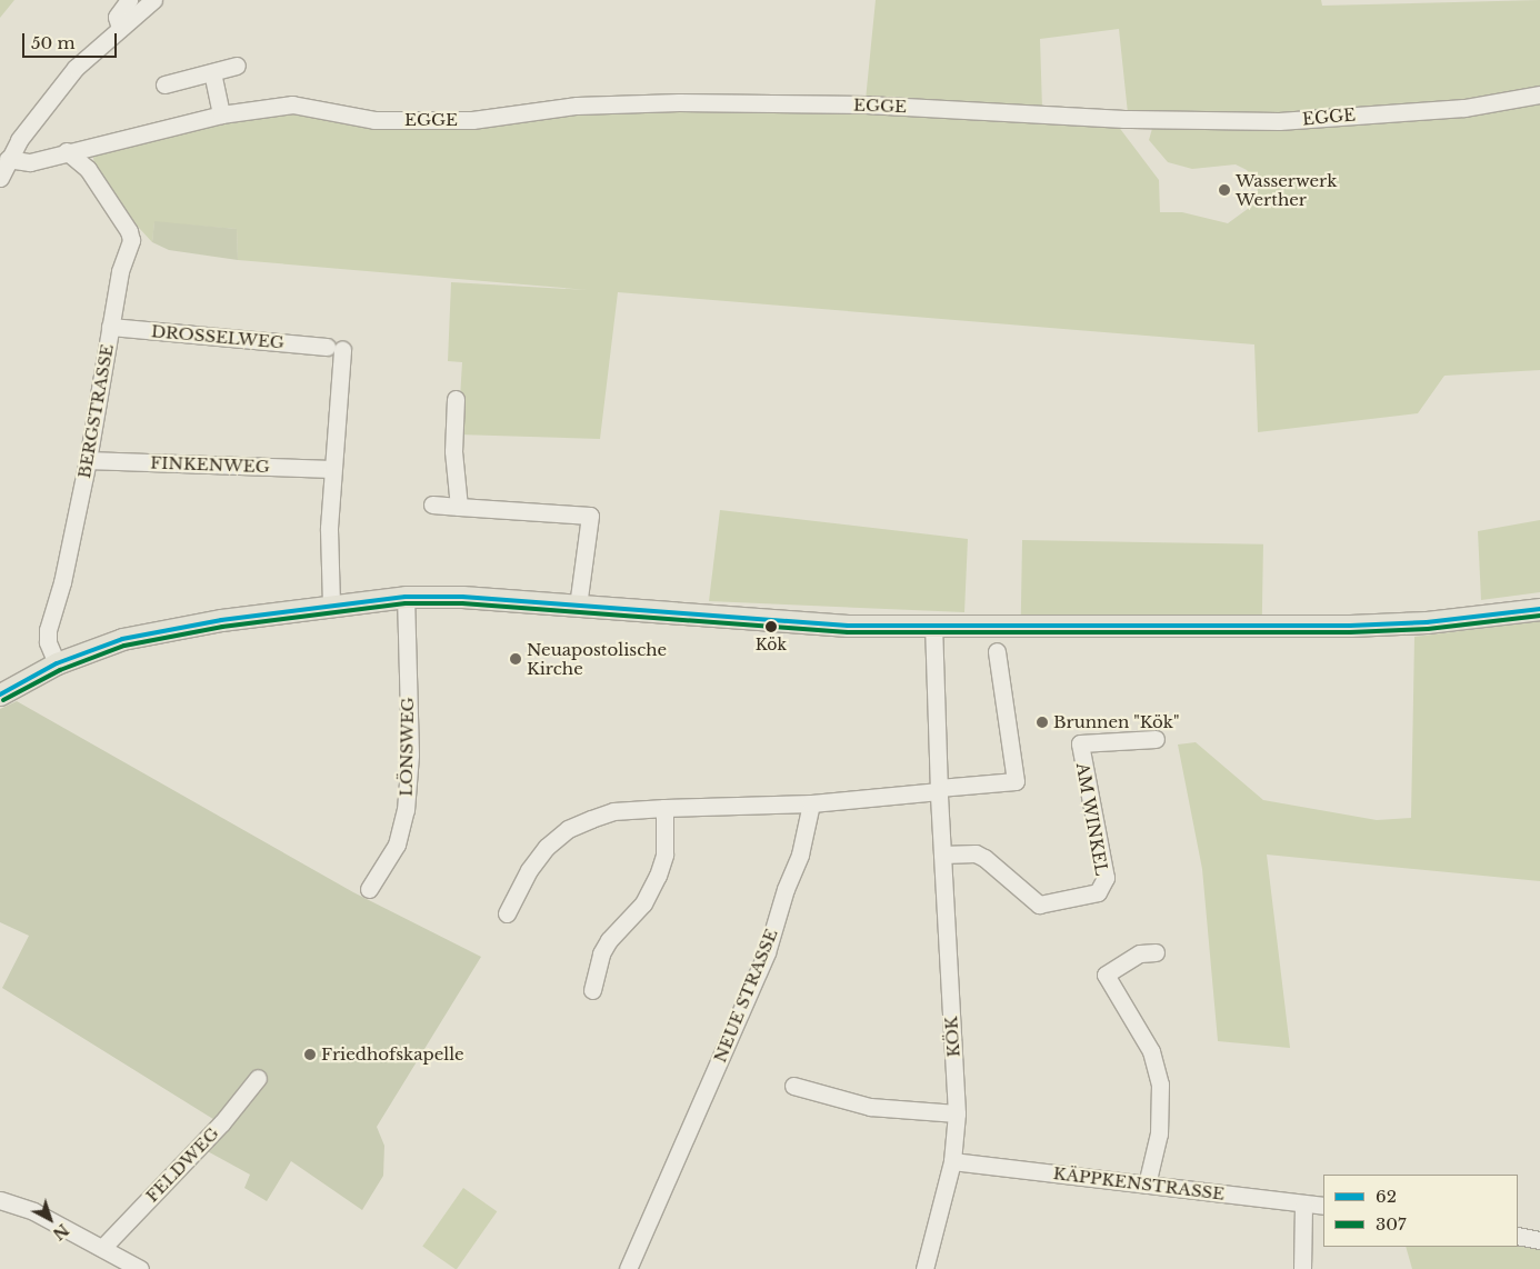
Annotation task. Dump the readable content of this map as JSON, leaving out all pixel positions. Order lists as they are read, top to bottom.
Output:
{
  "streets": {
    "street": [
      "EGGE",
      "DROSSELWEG",
      "BERGSTRASSE",
      "FINKENWEG",
      "LÖNSWEG",
      "AM WINKEL",
      "NEUE STRASSE",
      "KÖK",
      "FELDWEG",
      "KÄPPKENSTRASSE"
    ]
  },
  "crossings": [
    ["EGGE", "BERGSTRASSE"],
    ["DROSSELWEG", "BERGSTRASSE"],
    ["DROSSELWEG", "FINKENWEG"],
    ["BERGSTRASSE", "FINKENWEG"],
    ["AM WINKEL", "KÖK"],
    ["KÖK", "KÄPPKENSTRASSE"]
  ],
  "places": [
    "Wasserwerk Werther",
    "Kök",
    "Neuapostolische Kirche",
    "Brunnen \"Kök\"",
    "Friedhofskapelle"
  ],
  "lines": ["transit line 62", "transit line 307"],
  "legend": ["62", "307"],
  "scale_bar": "50 m",
  "north": "bottom right"
}
